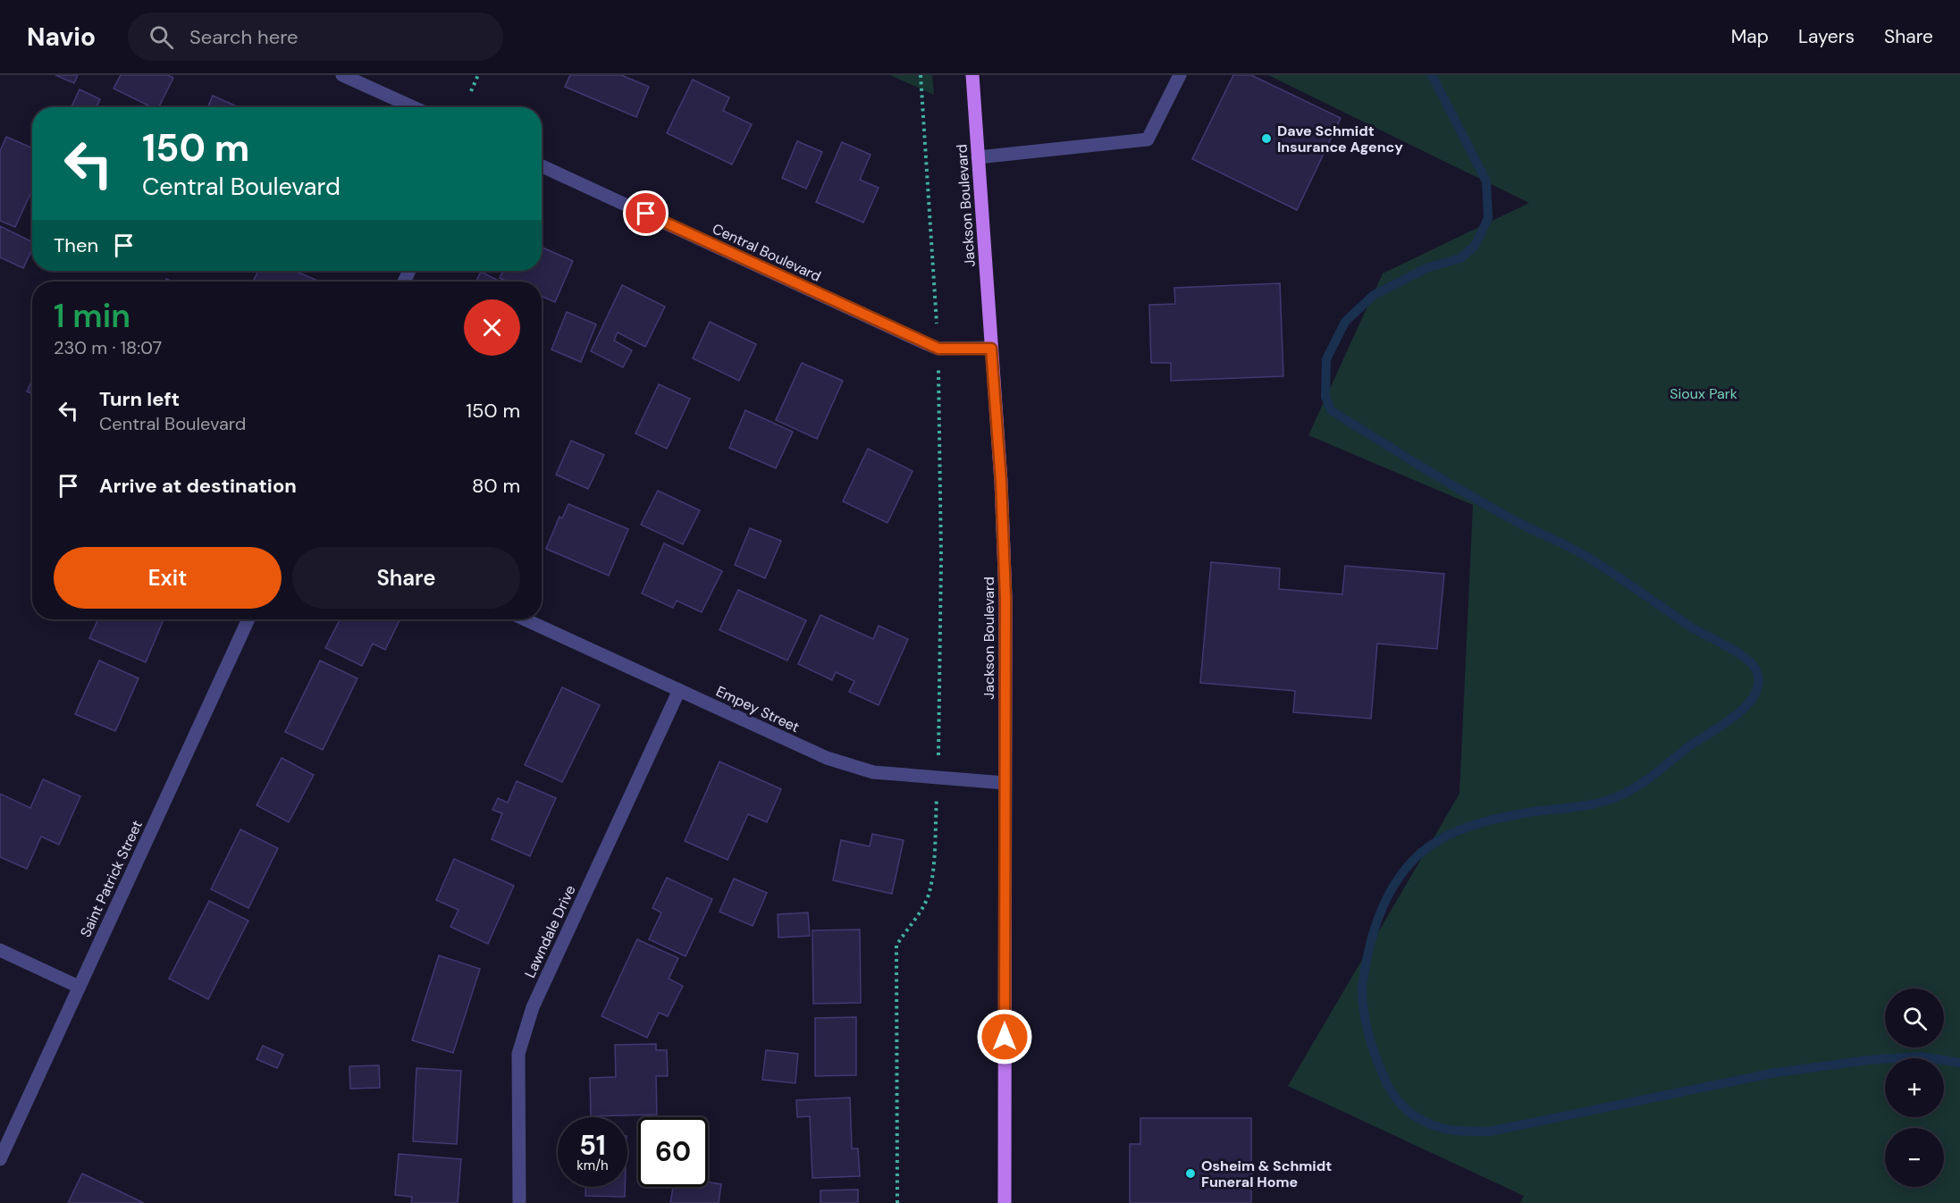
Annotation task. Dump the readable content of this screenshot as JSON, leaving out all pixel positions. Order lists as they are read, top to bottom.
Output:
{
  "streets": {
    "main road": ["Jackson Boulevard"],
    "street": [
      "Central Boulevard",
      "Empey Street",
      "Saint Patrick Street",
      "Lawndale Drive"
    ]
  },
  "crossings": [
    ["Jackson Boulevard", "Central Boulevard"],
    ["Jackson Boulevard", "Empey Street"],
    ["Empey Street", "Lawndale Drive"]
  ],
  "parks": ["Sioux Park"],
  "places": ["Dave Schmidt Insurance Agency", "Osheim & Schmidt Funeral Home"],
  "page": {
    "header": "Navio",
    "search": "Search here",
    "nav": ["Map", "Layers", "Share"],
    "turn": ["150 m", "Central Boulevard"],
    "then": "Then",
    "heading": ["1 min", "230 m · 18:07"],
    "list": [
      {
        "name": "Turn left",
        "note": "Central Boulevard",
        "value": "150 m"
      },
      {
        "name": "Arrive at destination",
        "value": "80 m"
      }
    ],
    "buttons": ["Exit", "Share"],
    "map_buttons": ["+", "−"],
    "speed": "51 km/h",
    "limit": "60"
  }
}
